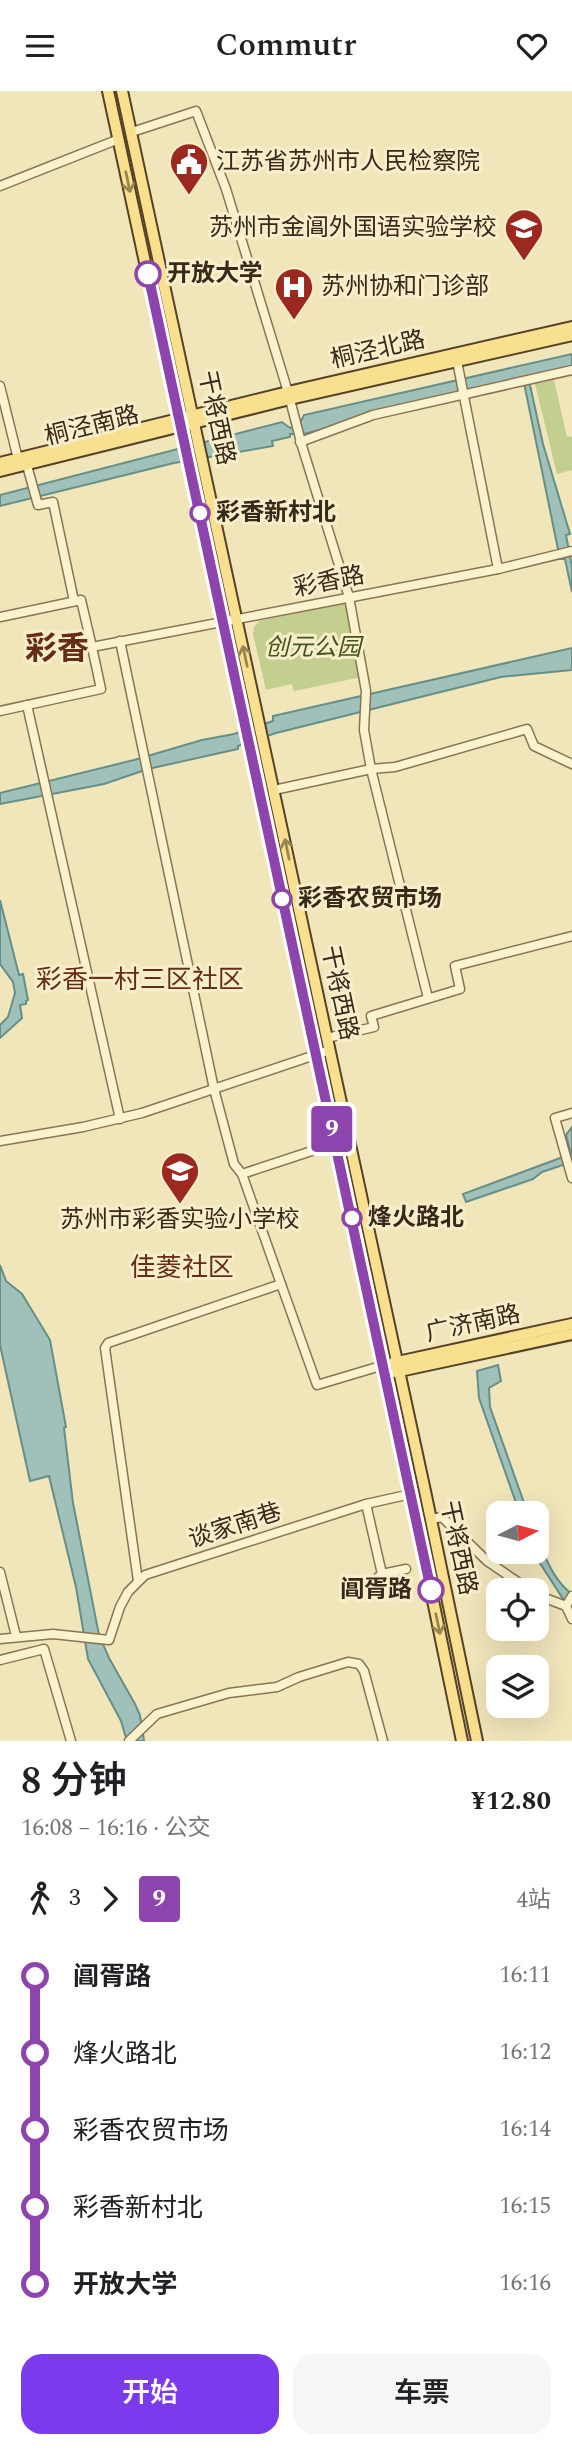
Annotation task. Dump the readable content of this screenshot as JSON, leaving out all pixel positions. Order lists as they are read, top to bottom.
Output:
{
  "streets": {
    "main road": [
      "桐泾北路",
      "干将西路",
      "桐泾南路",
      "广济南路"
    ],
    "street": ["彩香路", "谈家南巷"]
  },
  "crossings": [
    ["桐泾北路", "干将西路"],
    ["桐泾北路", "桐泾南路"],
    ["干将西路", "桐泾南路"],
    ["干将西路", "彩香路"],
    ["干将西路", "广济南路"],
    ["干将西路", "谈家南巷"]
  ],
  "districts": ["彩香", "彩香一村三区社区", "佳菱社区"],
  "parks": ["创元公园"],
  "places": {
    "public building": ["江苏省苏州市人民检察院"],
    "school or university": ["苏州市金阊外国语实验学校", "苏州市彩香实验小学校"],
    "other": [
      "开放大学",
      "彩香新村北",
      "彩香农贸市场",
      "烽火路北",
      "阊胥路"
    ],
    "hospital": ["苏州协和门诊部"]
  },
  "lines": ["bus line 9"],
  "north": "right",
  "page": {
    "header": "Commutr",
    "on_map": "9",
    "heading": ["8 分钟", "16:08 – 16:16 · 公交", "¥12.80"],
    "legs": ["3", "9", "4站"],
    "list": [
      {
        "name": "阊胥路",
        "value": "16:11"
      },
      {
        "name": "烽火路北",
        "value": "16:12"
      },
      {
        "name": "彩香农贸市场",
        "value": "16:14"
      },
      {
        "name": "彩香新村北",
        "value": "16:15"
      },
      {
        "name": "开放大学",
        "value": "16:16"
      }
    ],
    "buttons": ["开始", "车票"]
  }
}
